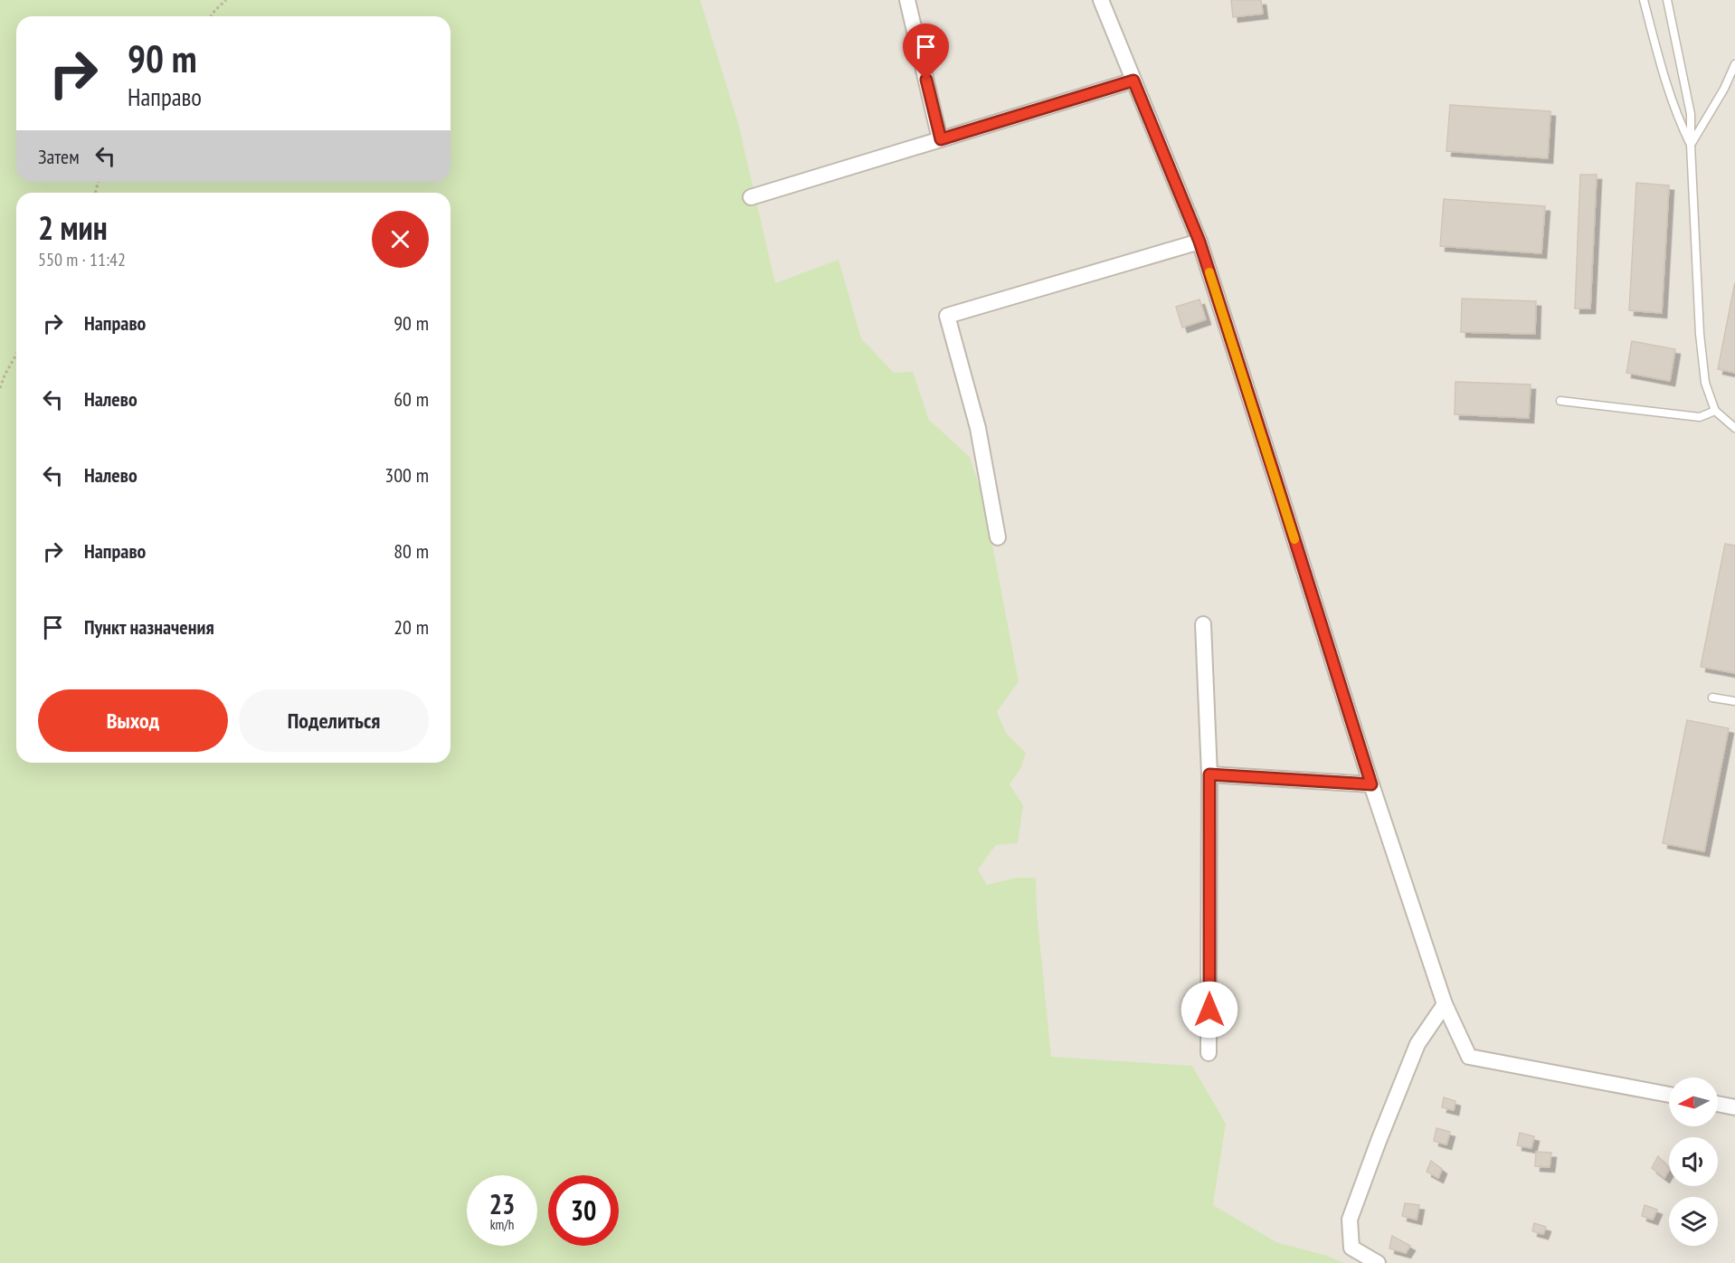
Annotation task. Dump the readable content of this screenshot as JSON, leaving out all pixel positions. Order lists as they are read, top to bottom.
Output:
{
  "north": "left",
  "page": {
    "turn": ["90 m", "Направо"],
    "then": "Затем",
    "heading": ["2 мин", "550 m · 11:42"],
    "list": [
      {
        "name": "Направо",
        "value": "90 m"
      },
      {
        "name": "Налево",
        "value": "60 m"
      },
      {
        "name": "Налево",
        "value": "300 m"
      },
      {
        "name": "Направо",
        "value": "80 m"
      },
      {
        "name": "Пункт назначения",
        "value": "20 m"
      }
    ],
    "buttons": ["Выход", "Поделиться"],
    "speed": "23 km/h",
    "limit": "30"
  }
}
